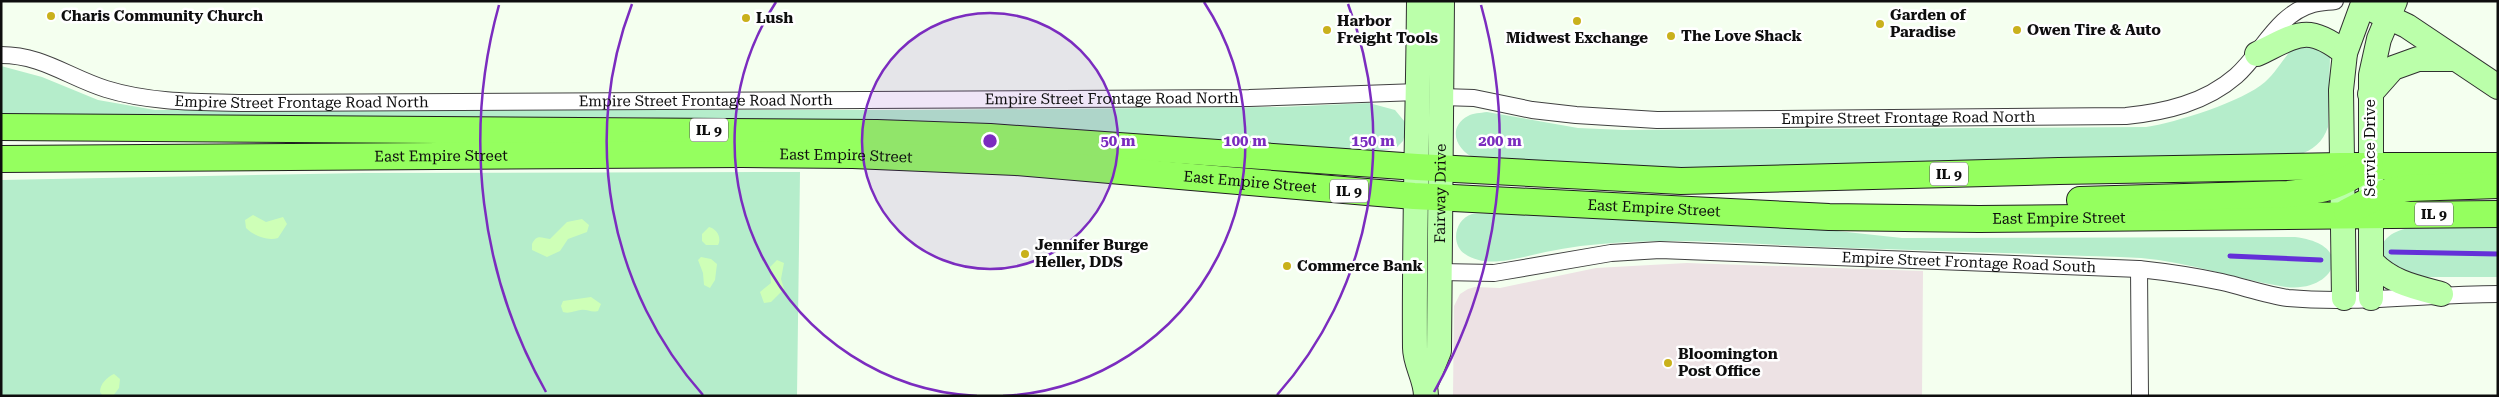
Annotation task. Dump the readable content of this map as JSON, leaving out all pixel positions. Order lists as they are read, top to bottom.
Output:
{
  "streets": {
    "main road": ["IL 9", "East Empire Street"],
    "street": [
      "Empire Street Frontage Road North",
      "Service Drive",
      "Fairway Drive",
      "Empire Street Frontage Road South"
    ]
  },
  "crossings": [
    ["Empire Street Frontage Road North", "Fairway Drive"],
    ["Service Drive", "East Empire Street"],
    ["Service Drive", "Empire Street Frontage Road South"],
    ["East Empire Street", "Fairway Drive"],
    ["Fairway Drive", "Empire Street Frontage Road South"]
  ],
  "places": [
    "Charis Community Church",
    "Lush",
    "Midwest Exchange",
    "Garden of Paradise",
    "Harbor Freight Tools",
    "Owen Tire & Auto",
    "The Love Shack",
    "Jennifer Burge Heller, DDS",
    "Commerce Bank",
    "Bloomington Post Office"
  ],
  "rings": [
    "50 m",
    "100 m",
    "150 m",
    "200 m"
  ]
}
